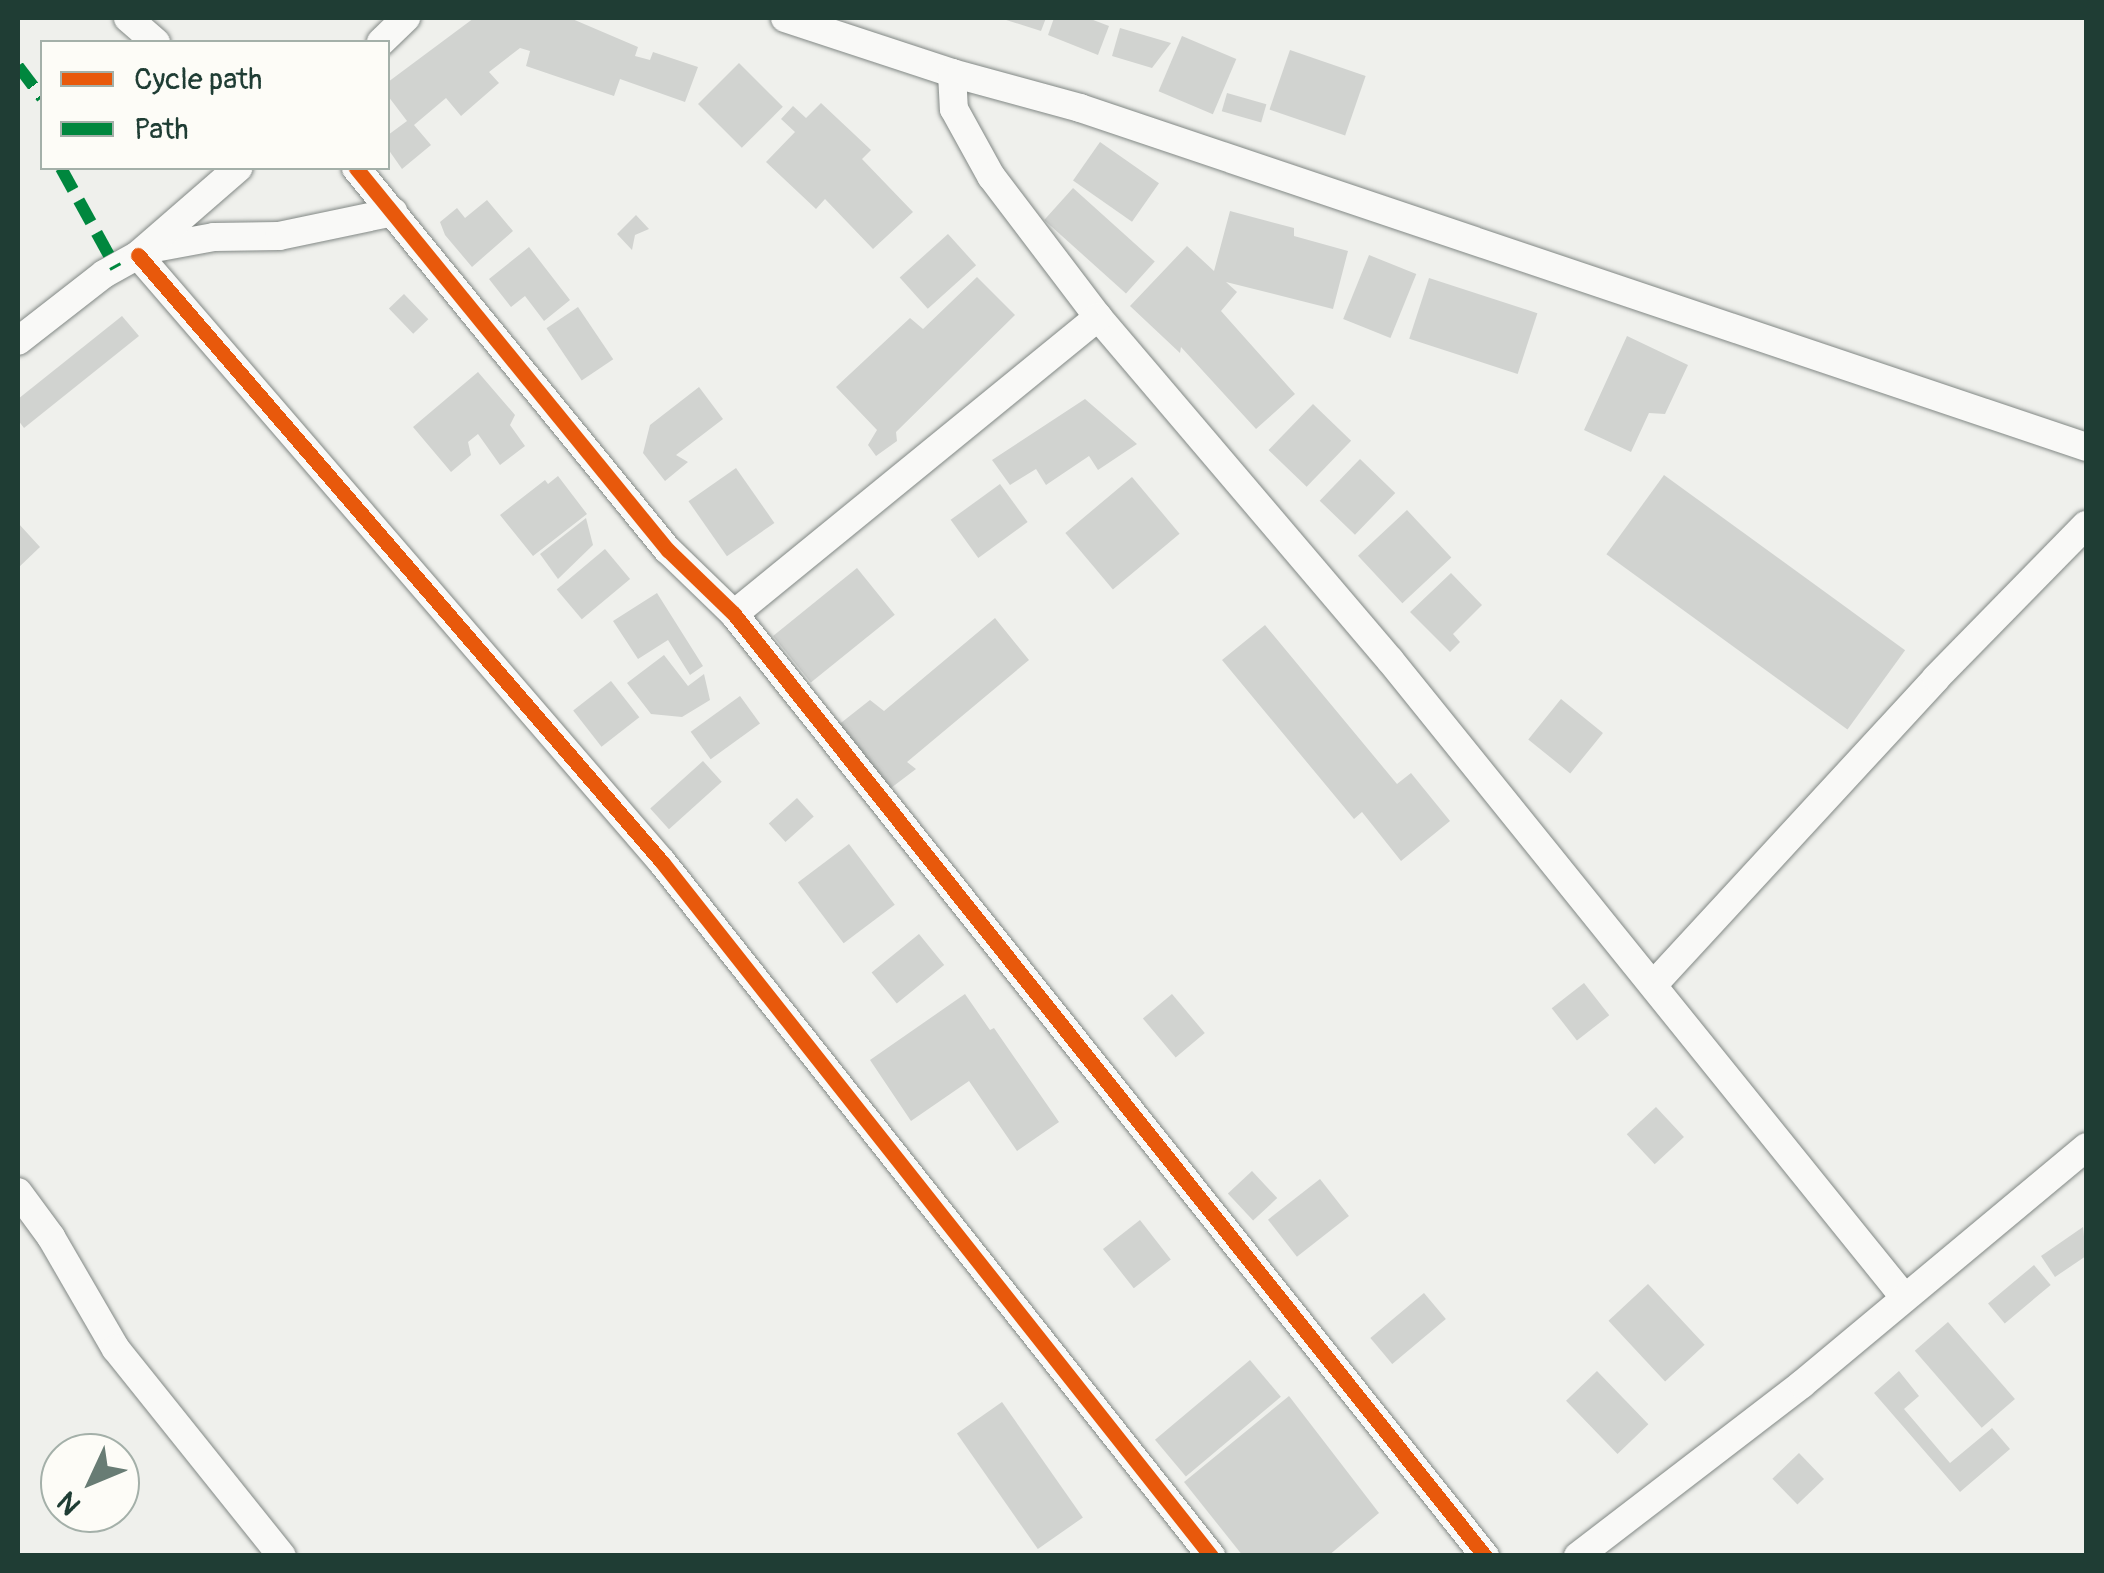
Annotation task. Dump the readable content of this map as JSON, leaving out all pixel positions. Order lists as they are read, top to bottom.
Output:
{
  "legend": ["Cycle path", "Path"],
  "north": "bottom left"
}
